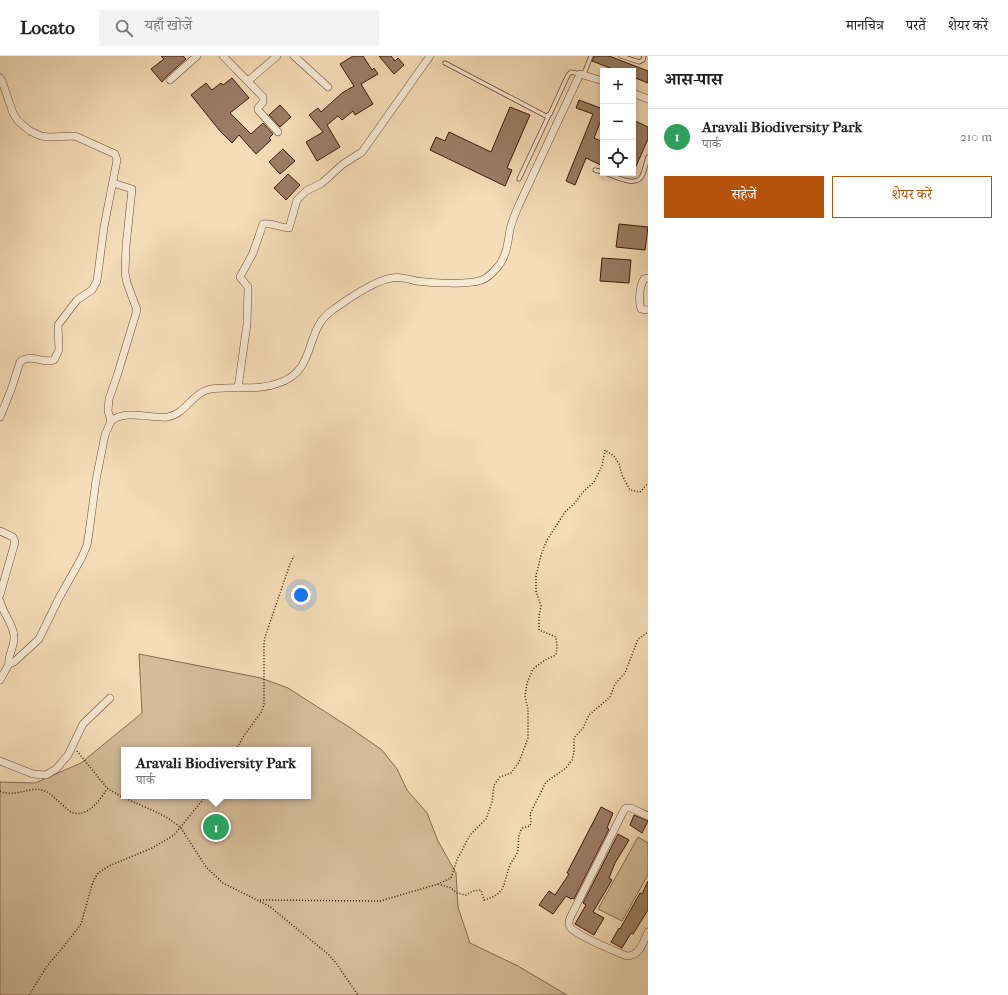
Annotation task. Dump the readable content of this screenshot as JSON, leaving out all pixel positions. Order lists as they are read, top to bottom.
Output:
{
  "page": {
    "header": "Locato",
    "search": "यहाँ खोजें",
    "nav": ["मानचित्र", "परतें", "शेयर करें"],
    "heading": "आस-पास",
    "map_buttons": ["+", "−"],
    "list": [
      {
        "mark": "1",
        "name": "Aravali Biodiversity Park",
        "note": "पार्क",
        "value": "210 m"
      }
    ],
    "buttons": ["सहेजें", "शेयर करें"],
    "popup": ["Aravali Biodiversity Park", "पार्क"],
    "pins": "1"
  }
}
